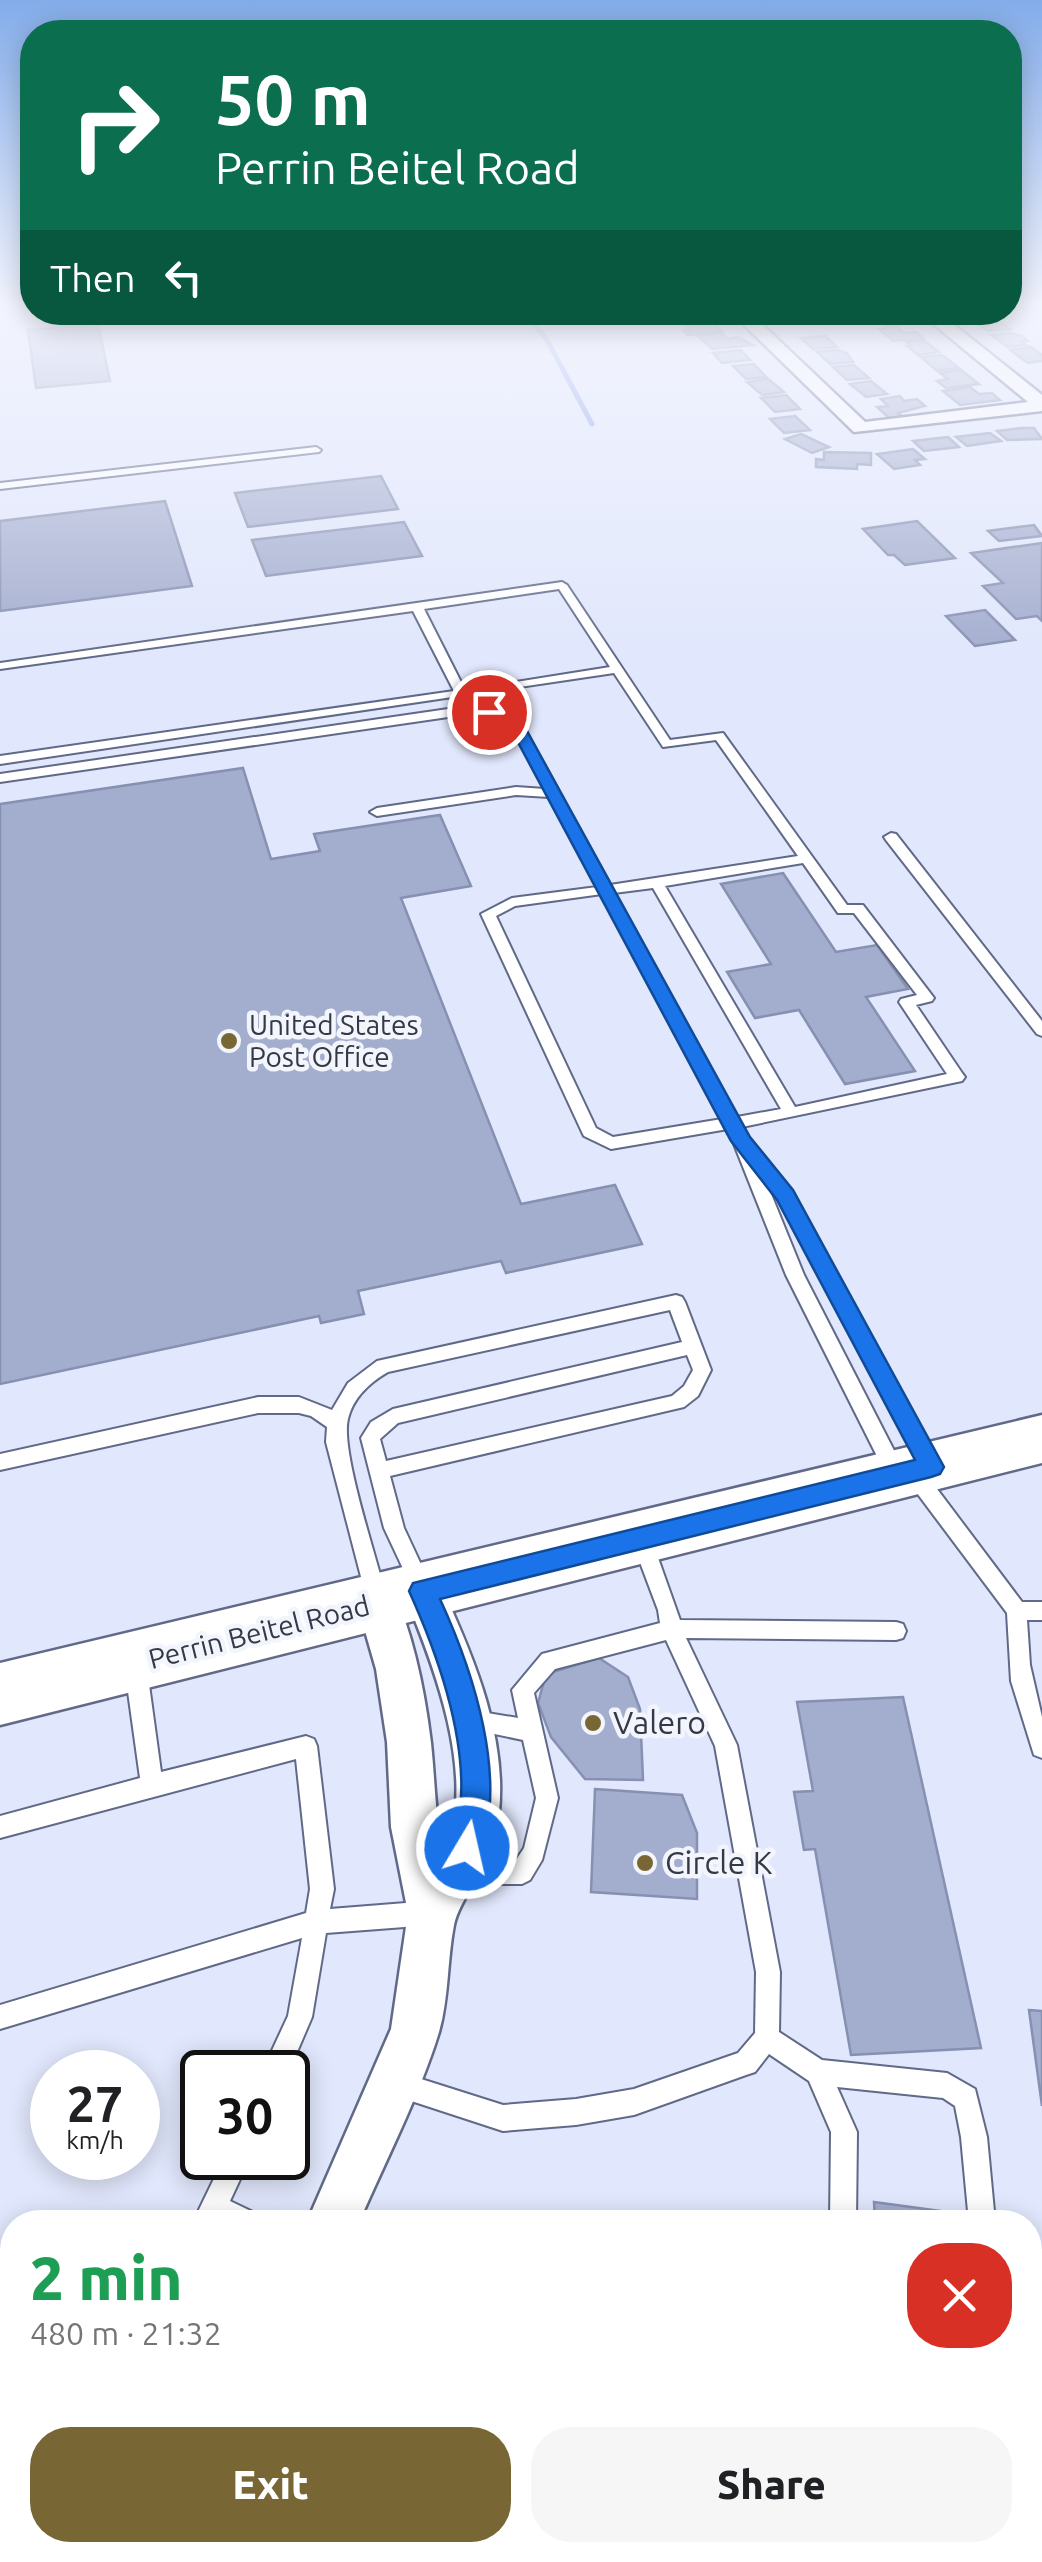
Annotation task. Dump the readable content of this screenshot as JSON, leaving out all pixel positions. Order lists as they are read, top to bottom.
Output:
{
  "streets": {
    "main road": ["Perrin Beitel Road"]
  },
  "places": ["United States Post Office", "Valero", "Circle K"],
  "page": {
    "turn": ["50 m", "Perrin Beitel Road"],
    "then": "Then",
    "speed": "27 km/h",
    "limit": "30",
    "heading": ["2 min", "480 m · 21:32"],
    "buttons": ["Exit", "Share"]
  }
}
